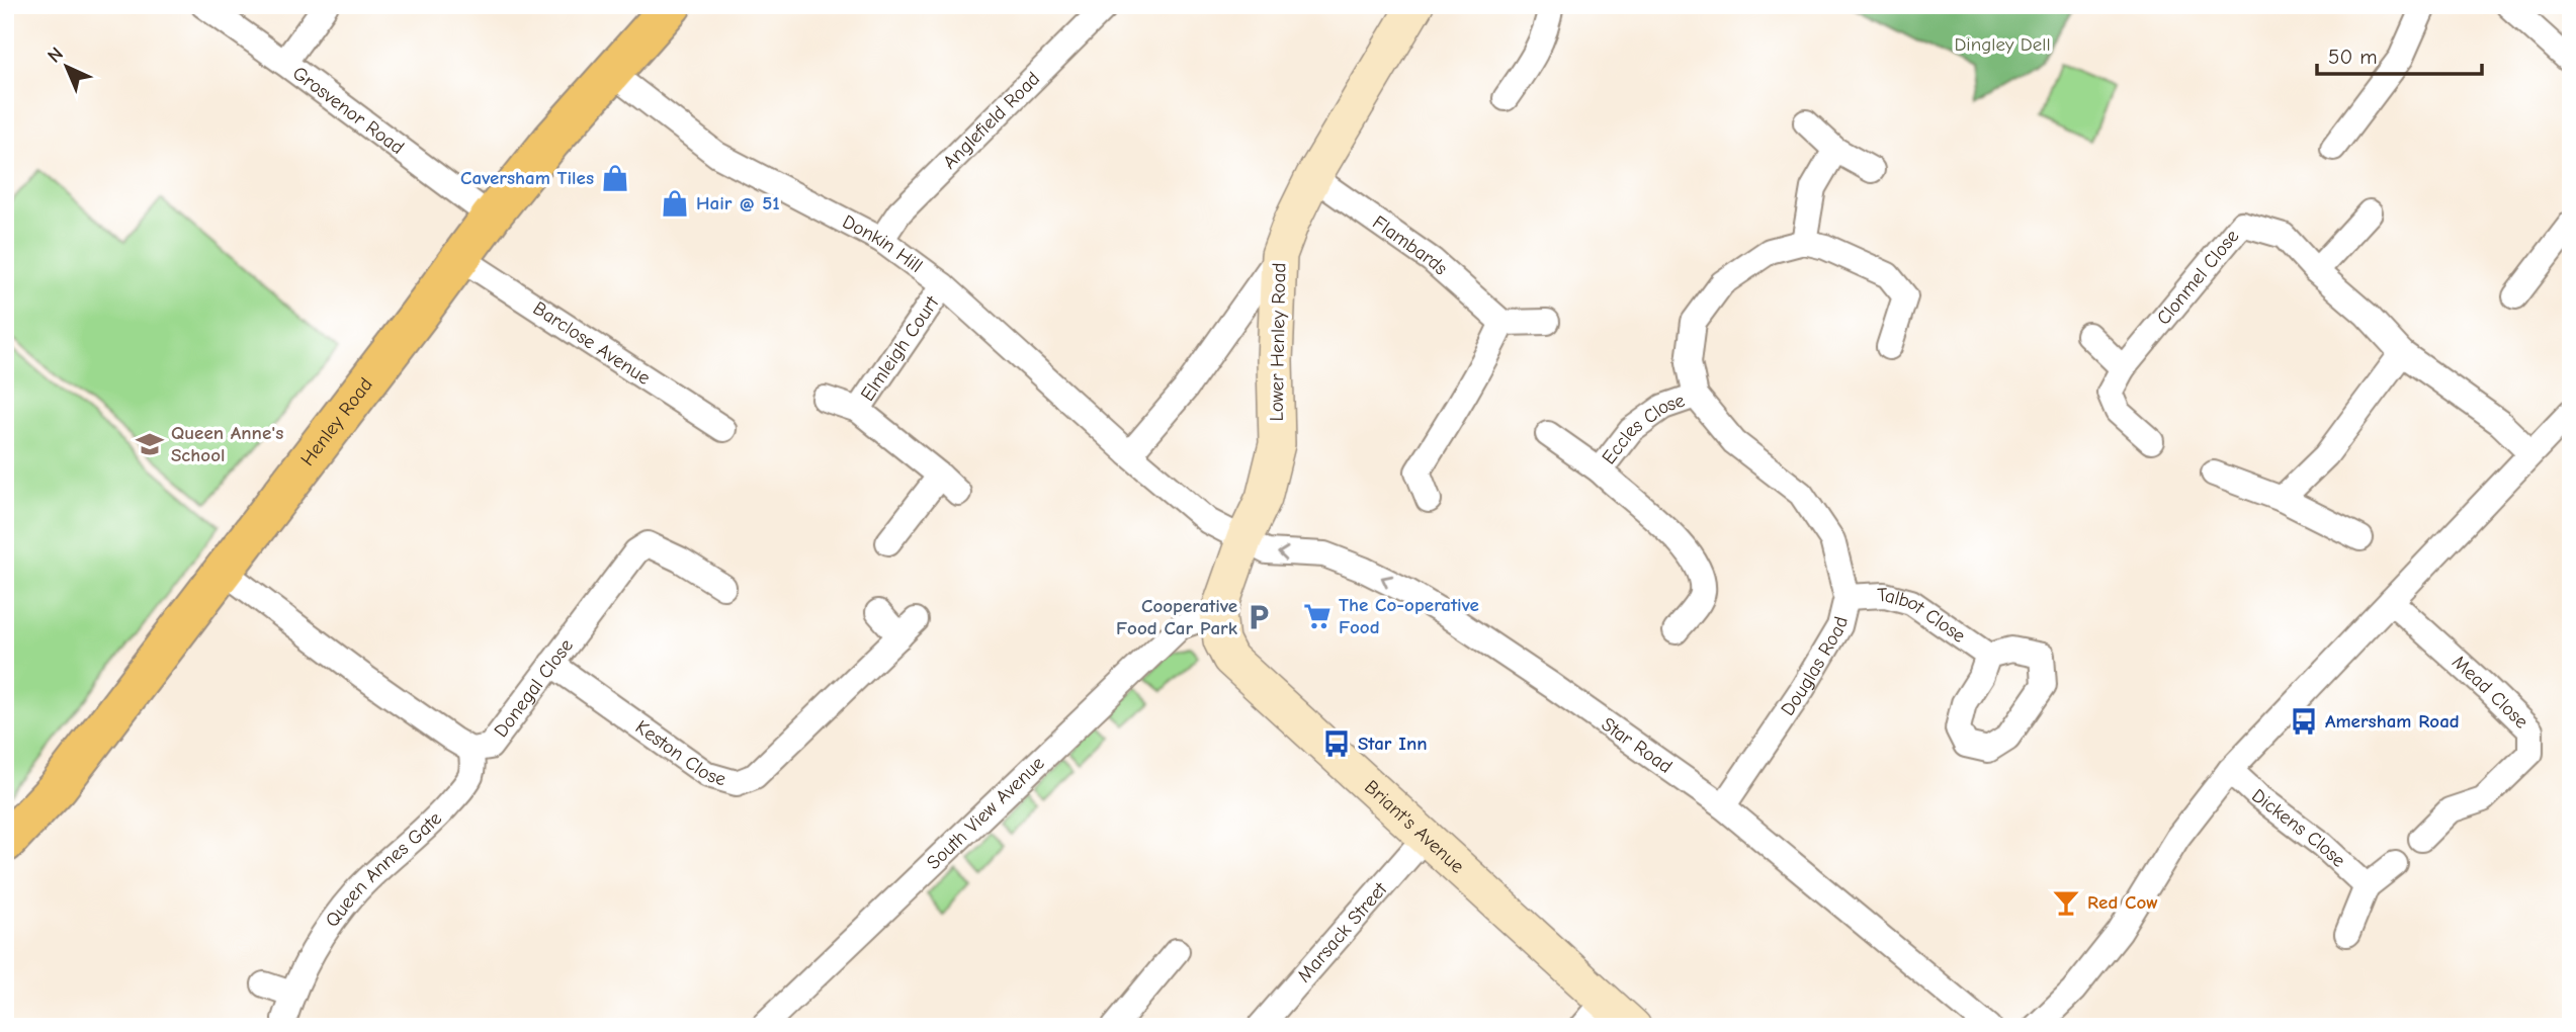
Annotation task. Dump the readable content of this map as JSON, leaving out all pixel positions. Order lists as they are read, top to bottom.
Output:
{
  "streets": {
    "main road": ["Lower Henley Road", "Henley Road", "Briant's Avenue"],
    "street": [
      "Grosvenor Road",
      "Anglefield Road",
      "Donkin Hill",
      "Flambards",
      "Clonmel Close",
      "Barclose Avenue",
      "Elmleigh Court",
      "Eccles Close",
      "Talbot Close",
      "Douglas Road",
      "Donegal Close",
      "Mead Close",
      "Star Road",
      "Keston Close",
      "South View Avenue",
      "Dickens Close",
      "Queen Annes Gate",
      "Marsack Street"
    ]
  },
  "crossings": [
    ["Grosvenor Road", "Henley Road"],
    ["Anglefield Road", "Donkin Hill"],
    ["Donkin Hill", "Lower Henley Road"],
    ["Donkin Hill", "Elmleigh Court"],
    ["Donkin Hill", "Henley Road"],
    ["Donkin Hill", "Star Road"],
    ["Flambards", "Lower Henley Road"],
    ["Lower Henley Road", "Star Road"],
    ["Barclose Avenue", "Henley Road"],
    ["Henley Road", "Donegal Close"],
    ["Eccles Close", "Douglas Road"],
    ["Talbot Close", "Douglas Road"],
    ["Douglas Road", "Star Road"],
    ["Donegal Close", "Keston Close"],
    ["Donegal Close", "Queen Annes Gate"],
    ["South View Avenue", "Briant's Avenue"],
    ["Briant's Avenue", "Marsack Street"]
  ],
  "one_way": ["Star Road"],
  "parks": ["Dingley Dell"],
  "places": {
    "shop": ["Caversham Tiles", "Hair @ 51"],
    "school or university": ["Queen Anne's School"],
    "supermarket": ["The Co-operative Food"],
    "parking": ["Cooperative Food Car Park"],
    "bus stop": ["Amersham Road", "Star Inn"],
    "bar": ["Red Cow"]
  },
  "scale_bar": "50 m",
  "north": "top left"
}
